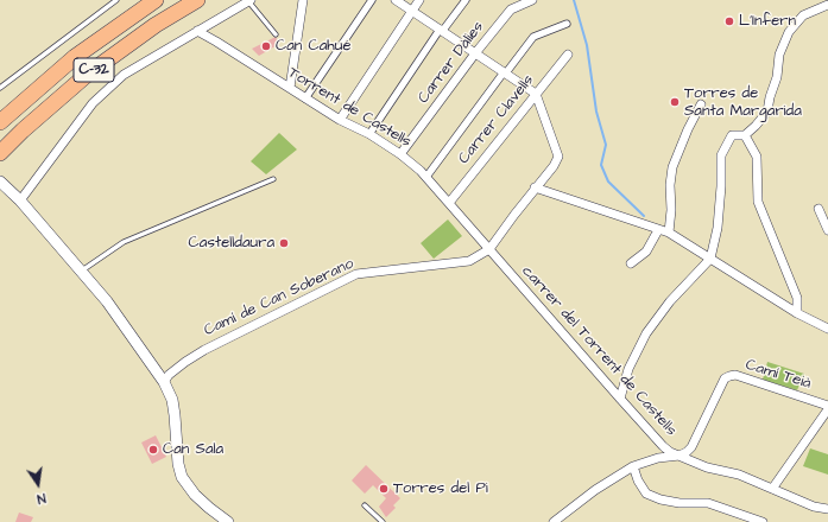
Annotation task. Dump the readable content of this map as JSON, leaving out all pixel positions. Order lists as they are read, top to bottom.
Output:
{
  "streets": {
    "highway": ["C-32"],
    "street": [
      "Carrer Dàlies",
      "Torrent de Castells",
      "Carrer Clavells",
      "Camí de Can Soberano",
      "carrer del Torrent de Castells",
      "Camí Teià"
    ]
  },
  "crossings": [
    ["Carrer Dàlies", "Torrent de Castells"],
    ["Torrent de Castells", "Carrer Clavells"],
    ["Torrent de Castells", "Camí de Can Soberano"],
    ["Torrent de Castells", "carrer del Torrent de Castells"],
    ["Carrer Clavells", "Camí de Can Soberano"],
    ["Camí de Can Soberano", "carrer del Torrent de Castells"],
    ["carrer del Torrent de Castells", "Camí Teià"]
  ],
  "places": [
    "L'Infern",
    "Can Cahué",
    "Torres de Santa Margarida",
    "Castelldaura",
    "Can Sala",
    "Torres del Pi"
  ],
  "north": "bottom"
}
